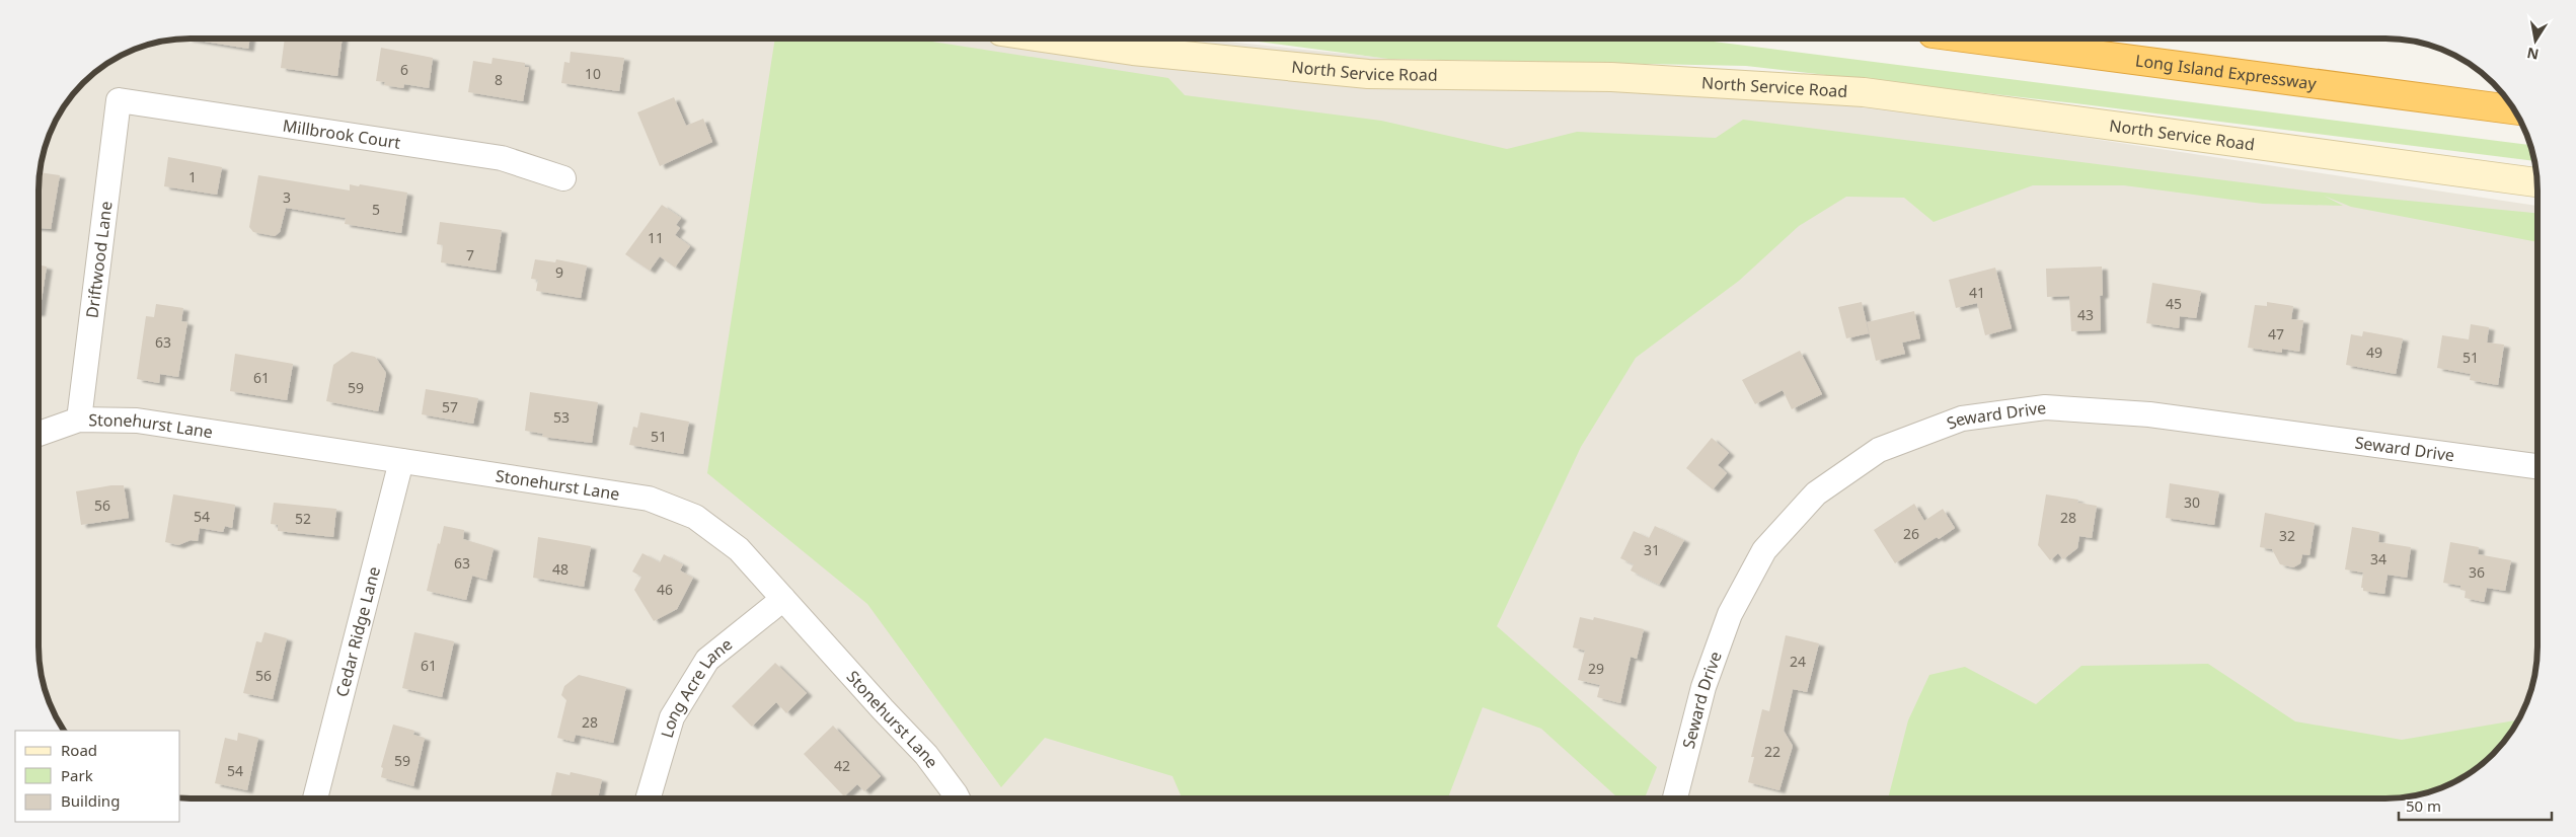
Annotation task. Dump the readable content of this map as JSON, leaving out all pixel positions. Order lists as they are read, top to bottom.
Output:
{
  "streets": {
    "highway": ["Long Island Expressway"],
    "main road": ["North Service Road"],
    "street": [
      "Millbrook Court",
      "Driftwood Lane",
      "Seward Drive",
      "Stonehurst Lane",
      "Cedar Ridge Lane",
      "Long Acre Lane"
    ]
  },
  "crossings": [
    ["Millbrook Court", "Driftwood Lane"],
    ["Driftwood Lane", "Stonehurst Lane"],
    ["Stonehurst Lane", "Cedar Ridge Lane"],
    ["Stonehurst Lane", "Long Acre Lane"]
  ],
  "house_numbers": [
    "6",
    "10",
    "8",
    "1",
    "3",
    "5",
    "11",
    "7",
    "9",
    "41",
    "45",
    "43",
    "47",
    "63",
    "49",
    "51",
    "61",
    "59",
    "57",
    "53",
    "51",
    "30",
    "56",
    "54",
    "28",
    "52",
    "26",
    "32",
    "31",
    "34",
    "63",
    "48",
    "36",
    "46",
    "24",
    "61",
    "29",
    "56",
    "28",
    "22",
    "59",
    "42",
    "54"
  ],
  "legend": ["Road", "Park", "Building"],
  "scale_bar": "50 m",
  "north": "bottom"
}
